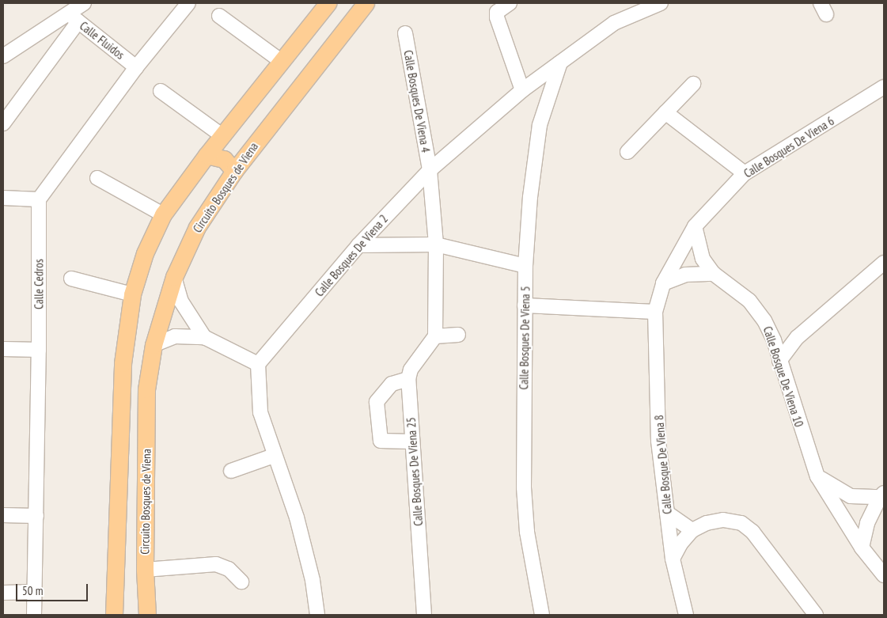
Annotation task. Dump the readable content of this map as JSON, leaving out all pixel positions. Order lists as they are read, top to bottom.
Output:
{
  "streets": {
    "main road": ["Circuito Bosques de Viena"],
    "street": [
      "Calle Fluidos",
      "Calle Bosques De Viena 4",
      "Calle Bosques De Viena 6",
      "Calle Bosques De Viena 2",
      "Calle Cedros",
      "Calle Bosques De Viena 5",
      "Calle Bosque De Viena 10",
      "Calle Bosque De Viena 8",
      "Calle Bosques De Viena 25"
    ]
  },
  "crossings": [
    ["Calle Bosques De Viena 4", "Calle Bosques De Viena 2"],
    ["Calle Bosques De Viena 6", "Calle Bosque De Viena 10"],
    ["Calle Bosques De Viena 6", "Calle Bosque De Viena 8"],
    ["Calle Bosques De Viena 2", "Calle Bosques De Viena 5"]
  ],
  "scale_bar": "50 m"
}
